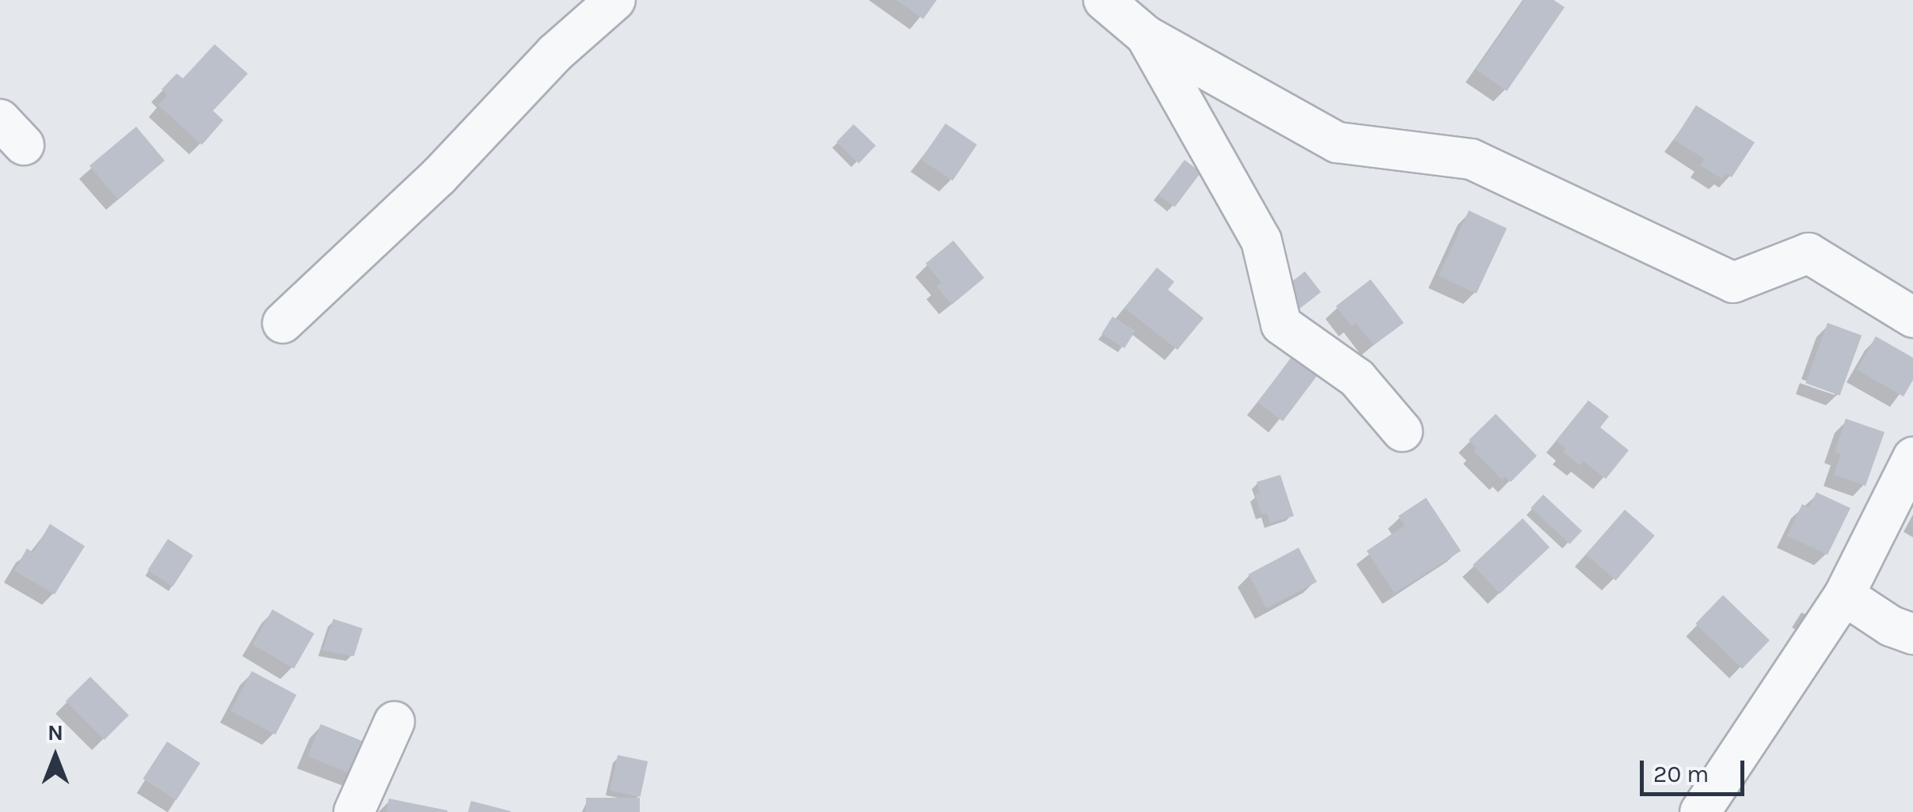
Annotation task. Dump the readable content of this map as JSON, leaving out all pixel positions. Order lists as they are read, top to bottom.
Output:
{
  "scale_bar": "20 m",
  "north": "top"
}
